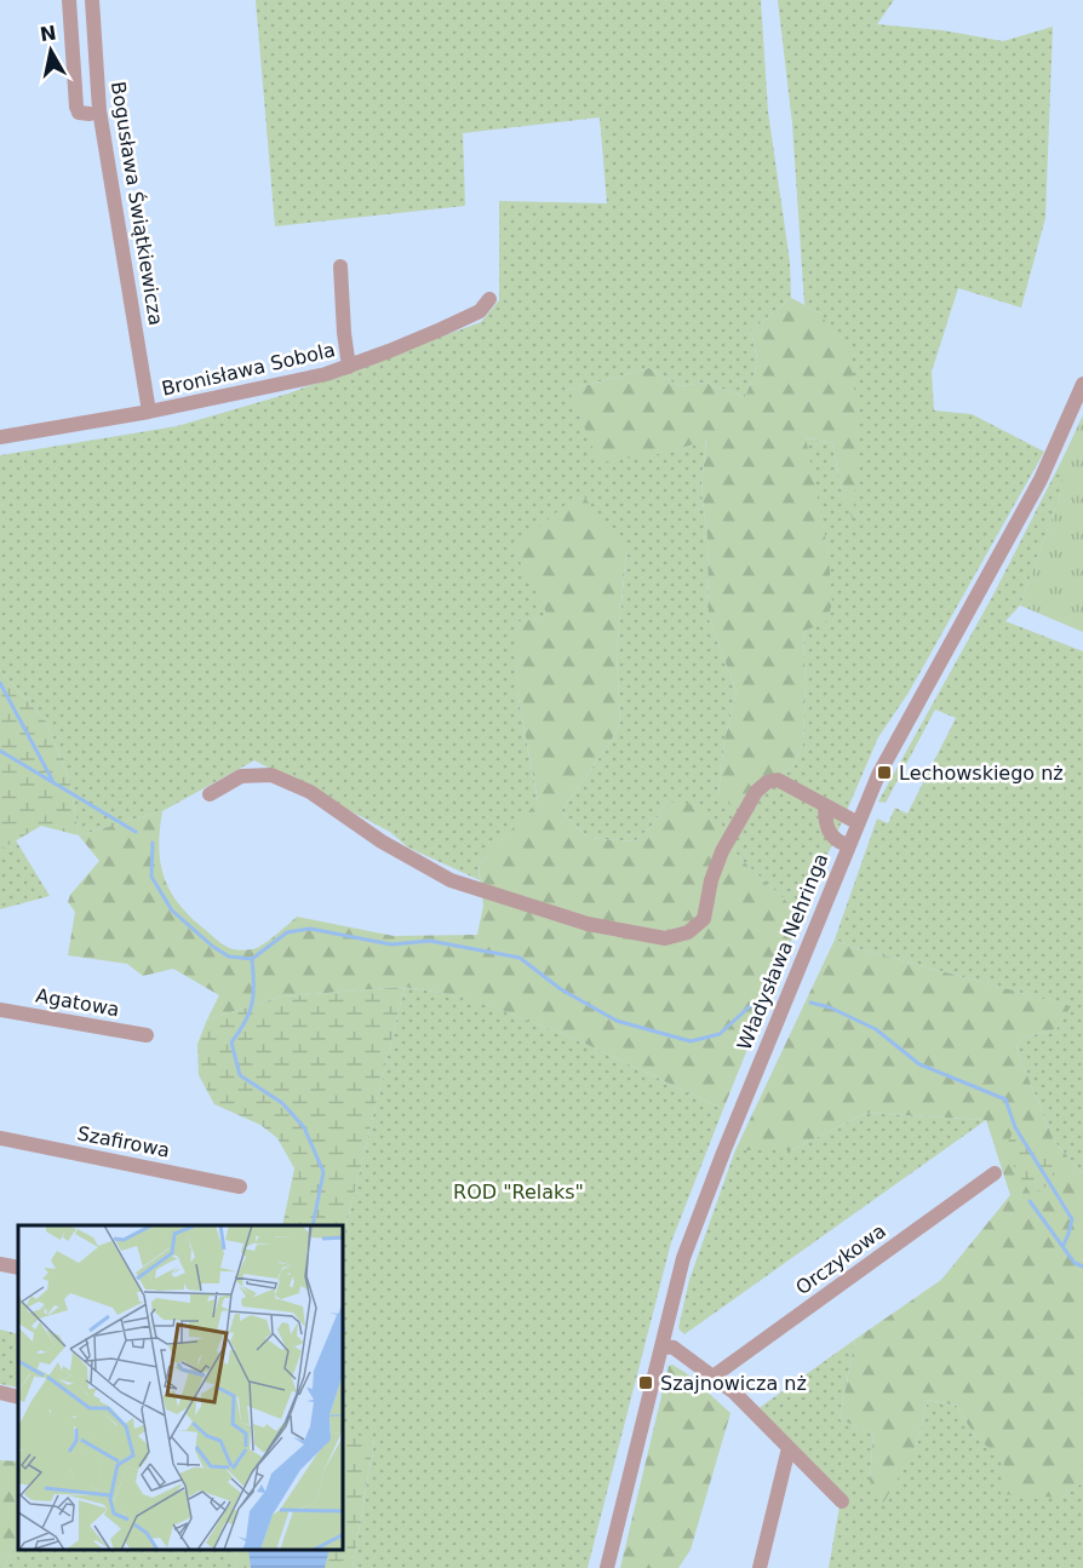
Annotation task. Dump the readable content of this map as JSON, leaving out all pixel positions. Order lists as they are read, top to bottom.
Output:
{
  "streets": {
    "street": [
      "Bogusława Świątkiewicza",
      "Bronisława Sobola",
      "Władysława Nehringa",
      "Agatowa",
      "Szafirowa",
      "Orczykowa"
    ]
  },
  "crossings": [
    ["Bogusława Świątkiewicza", "Bronisława Sobola"]
  ],
  "parks": ["ROD \"Relaks\""],
  "places": {
    "transit": ["Lechowskiego nż", "Szajnowicza nż"]
  },
  "north": "top"
}
